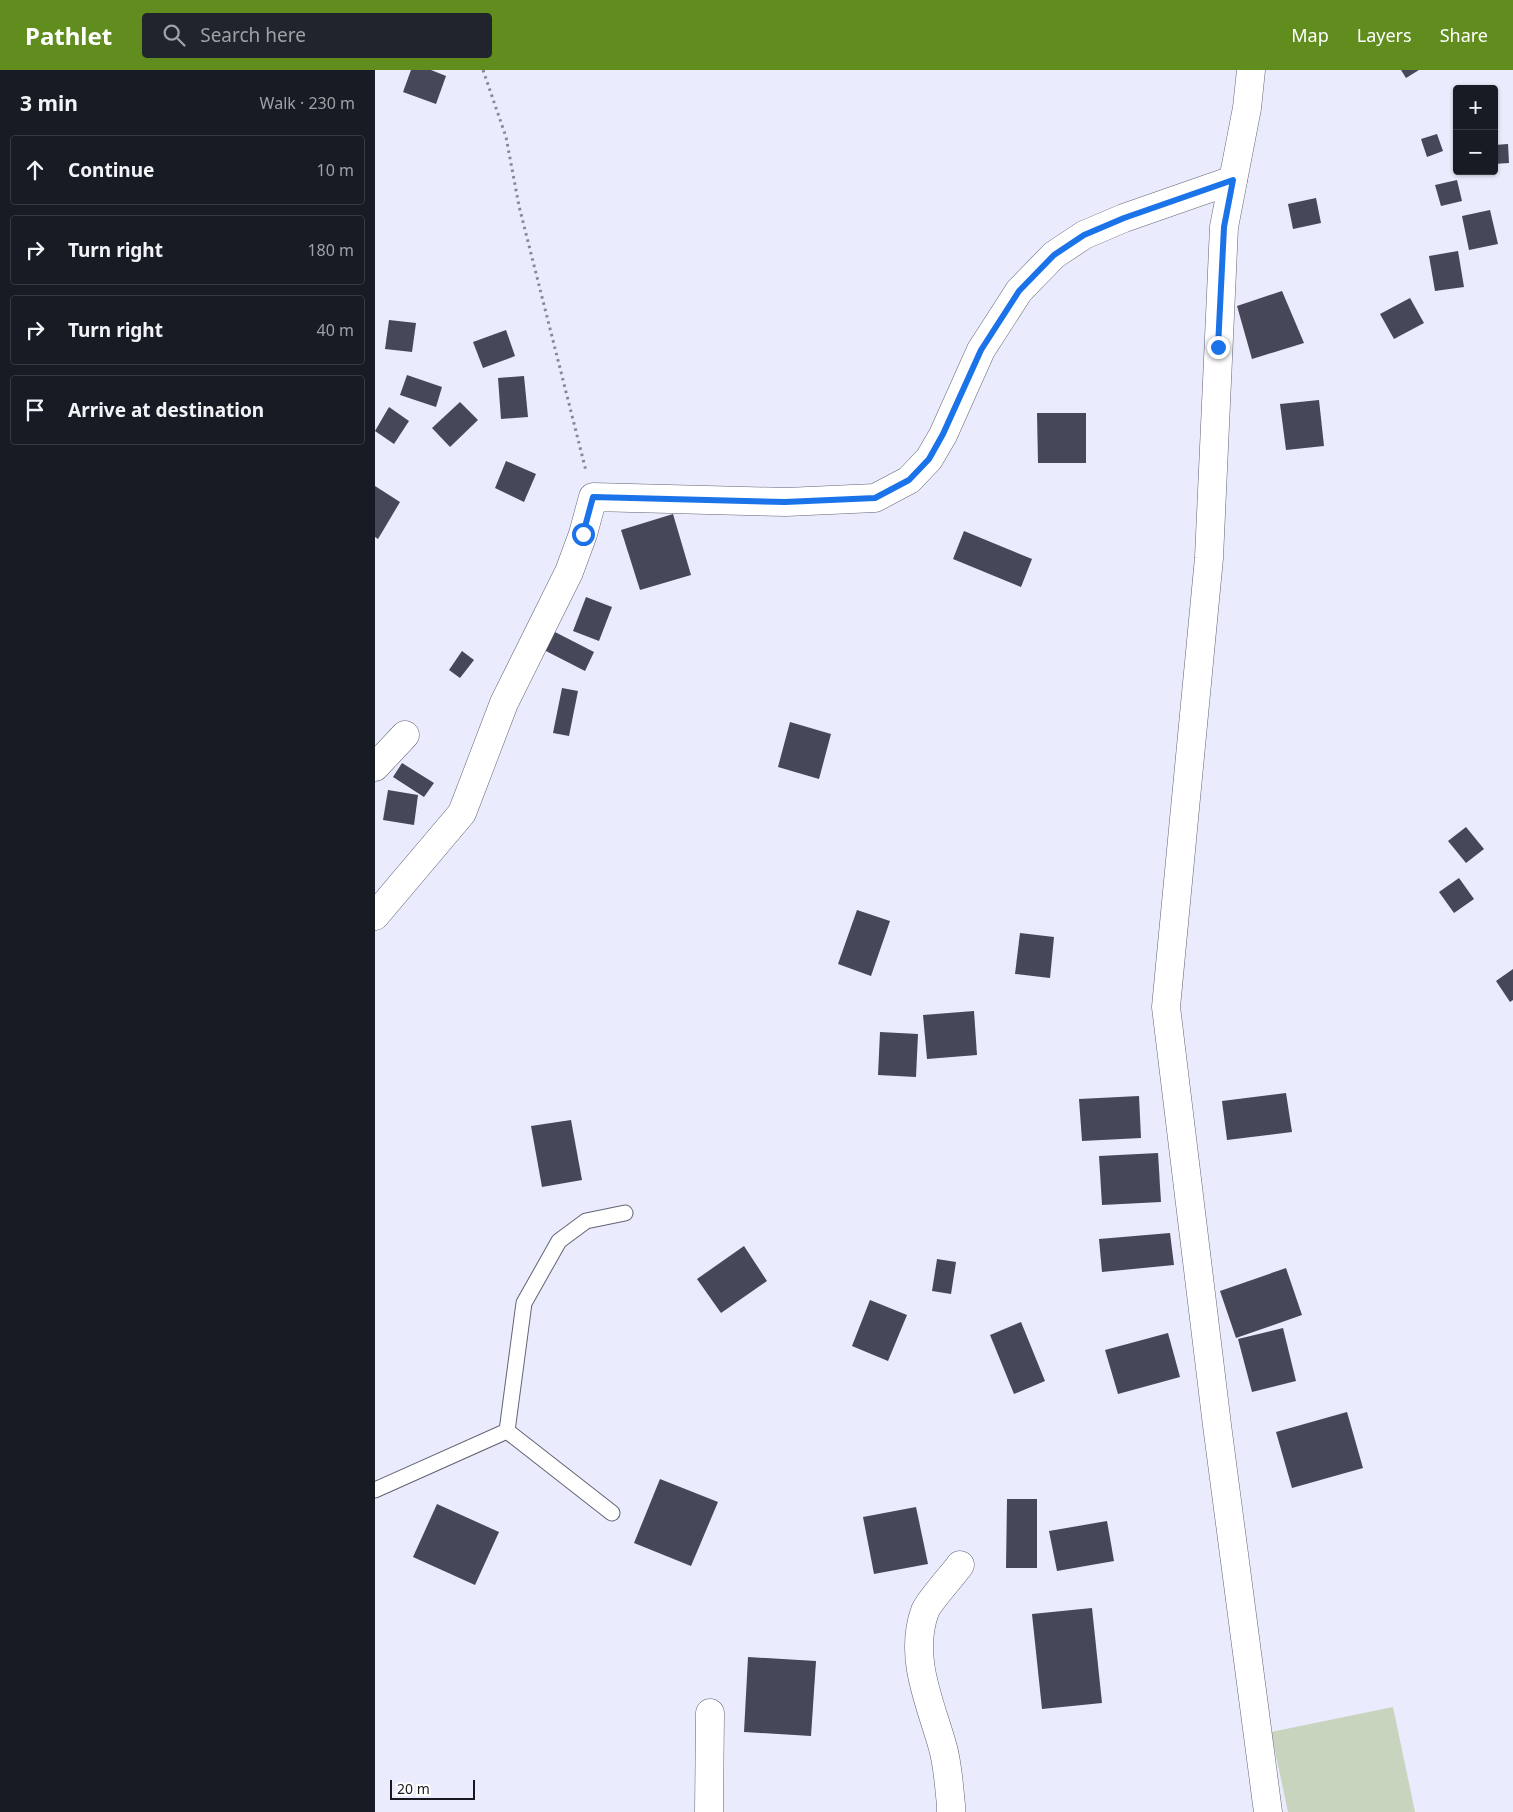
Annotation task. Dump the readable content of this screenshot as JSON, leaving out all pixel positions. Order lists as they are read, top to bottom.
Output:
{
  "scale_bar": "20 m",
  "page": {
    "header": "Pathlet",
    "search": "Search here",
    "nav": ["Map", "Layers", "Share"],
    "heading": ["3 min", "Walk · 230 m"],
    "map_buttons": ["+", "−"],
    "list": [
      ["Continue", "10 m"],
      ["Turn right", "180 m"],
      ["Turn right", "40 m"],
      "Arrive at destination"
    ],
    "scale": "20 m"
  }
}
